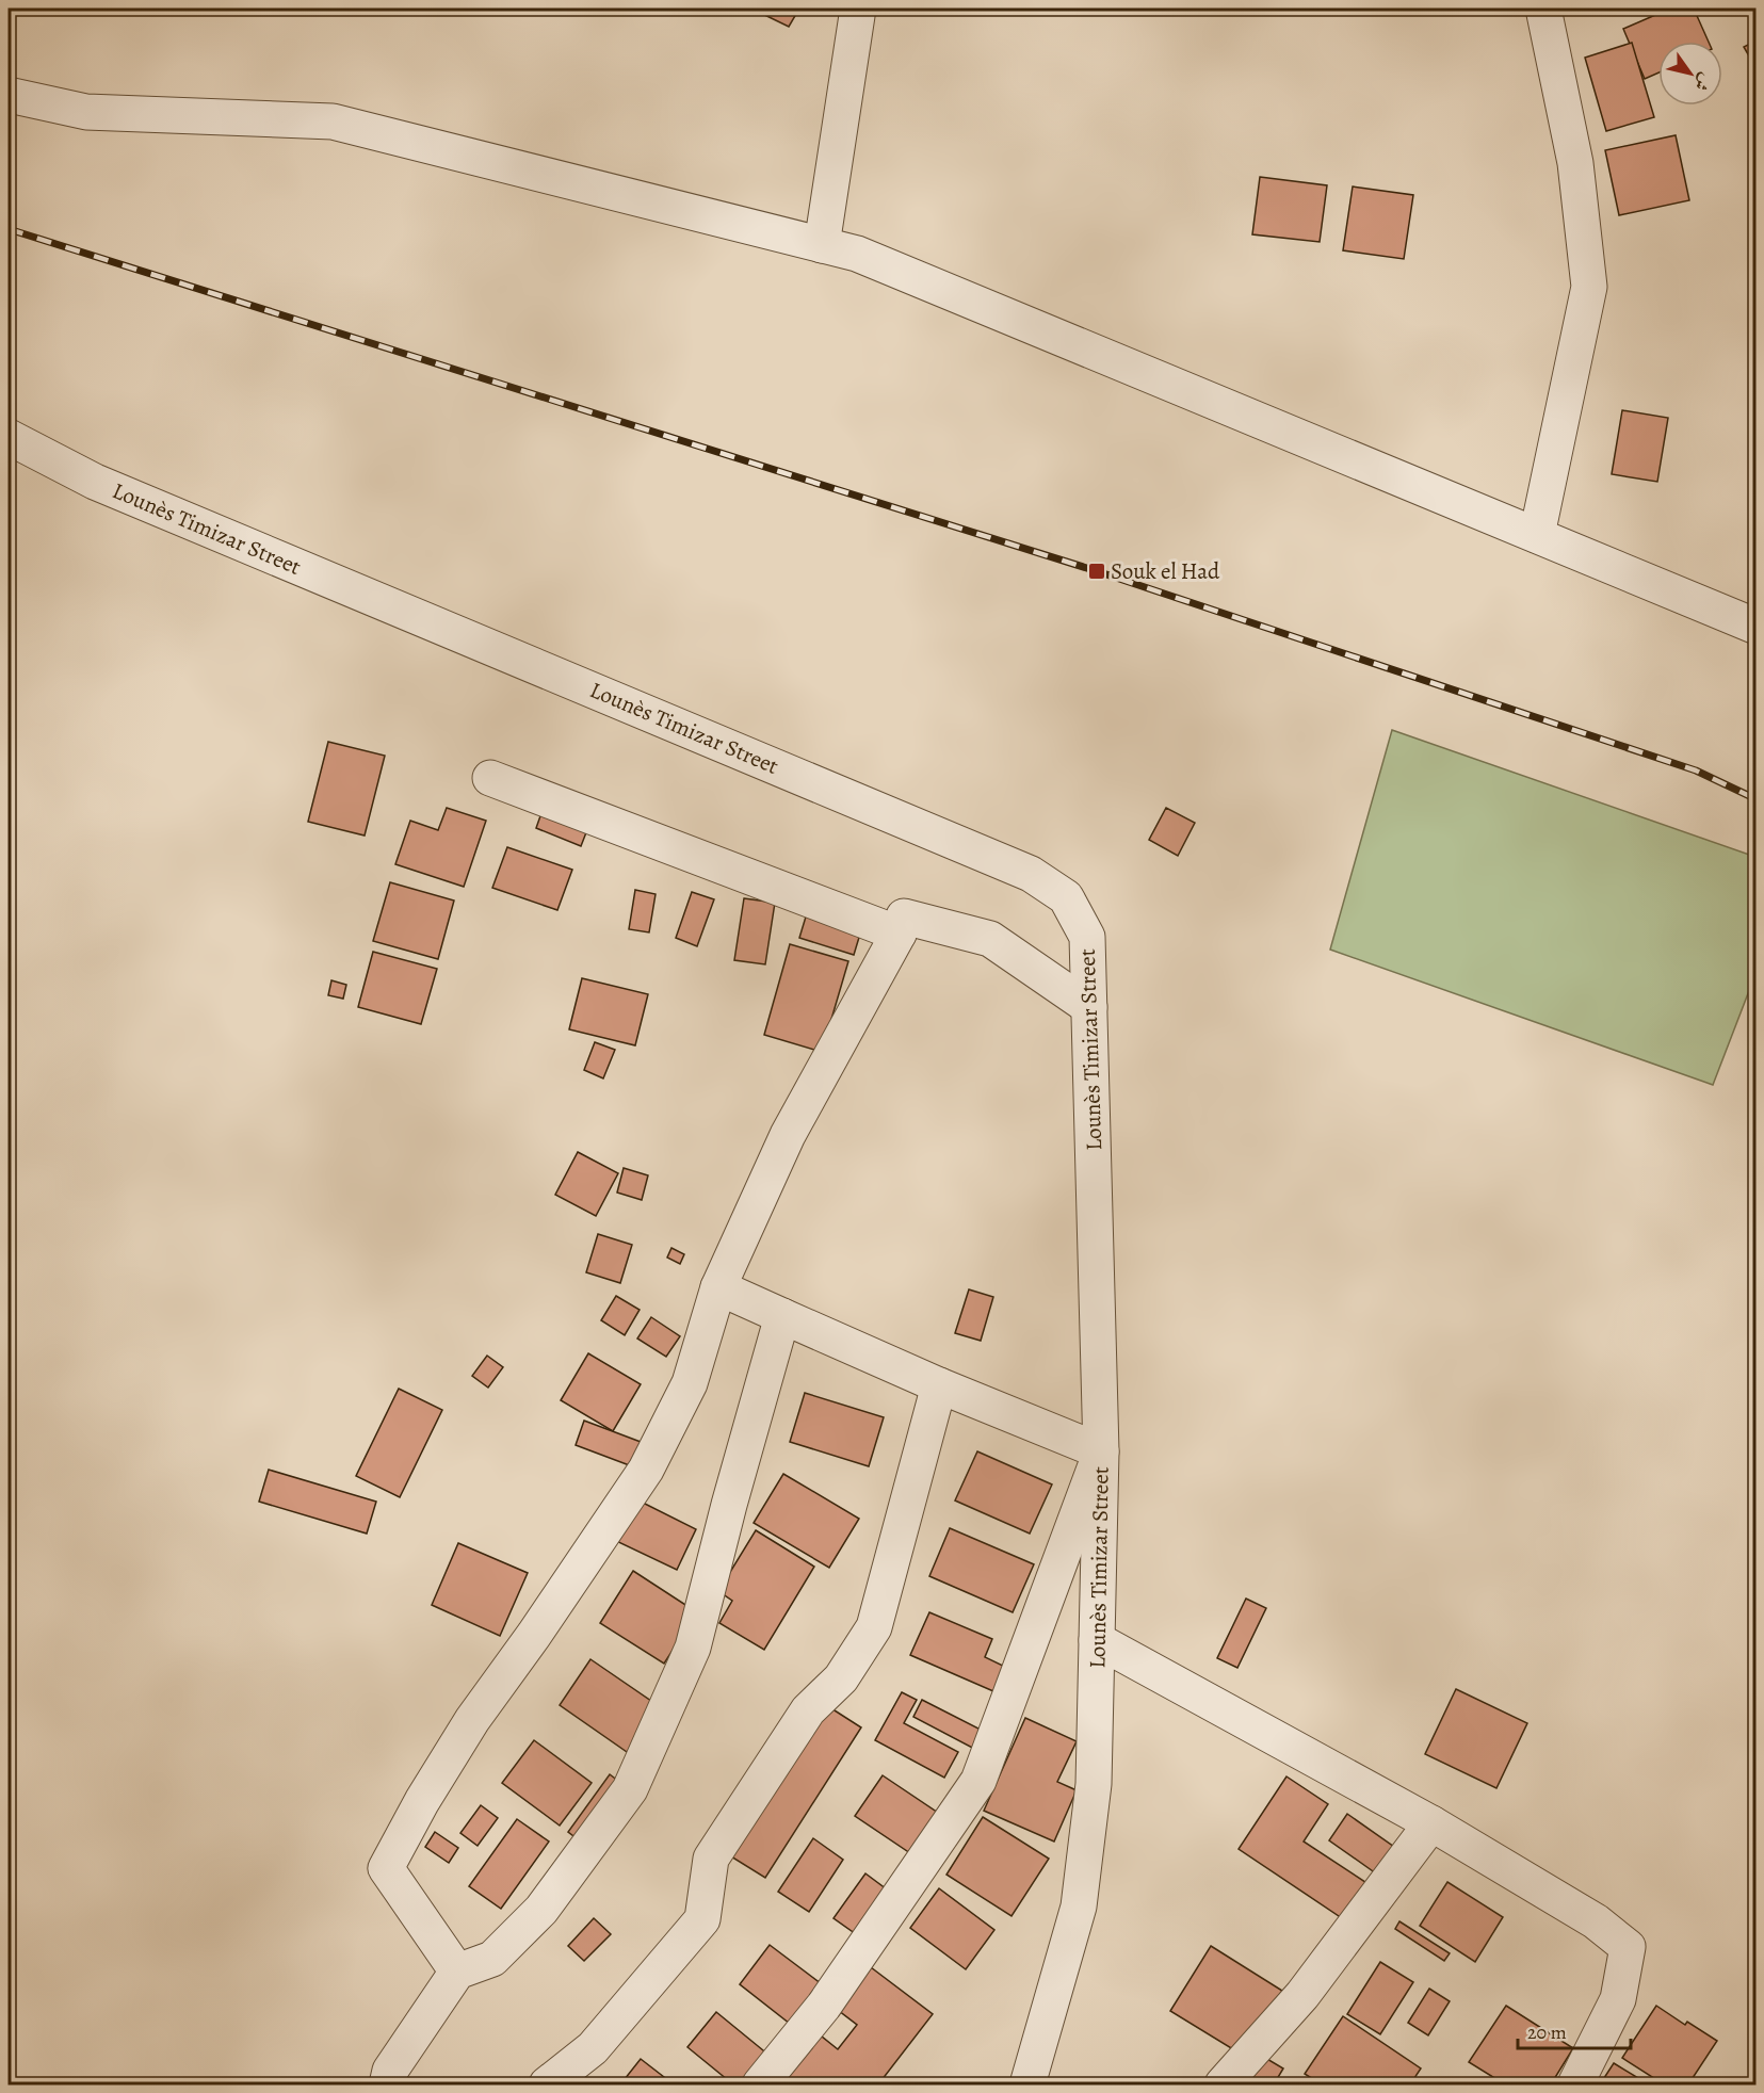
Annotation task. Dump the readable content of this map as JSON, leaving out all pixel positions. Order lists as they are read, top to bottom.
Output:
{
  "streets": {
    "street": ["Lounès Timizar Street"]
  },
  "places": {
    "transit": ["Souk el Had"]
  },
  "scale_bar": "20 m",
  "north": "bottom right"
}
